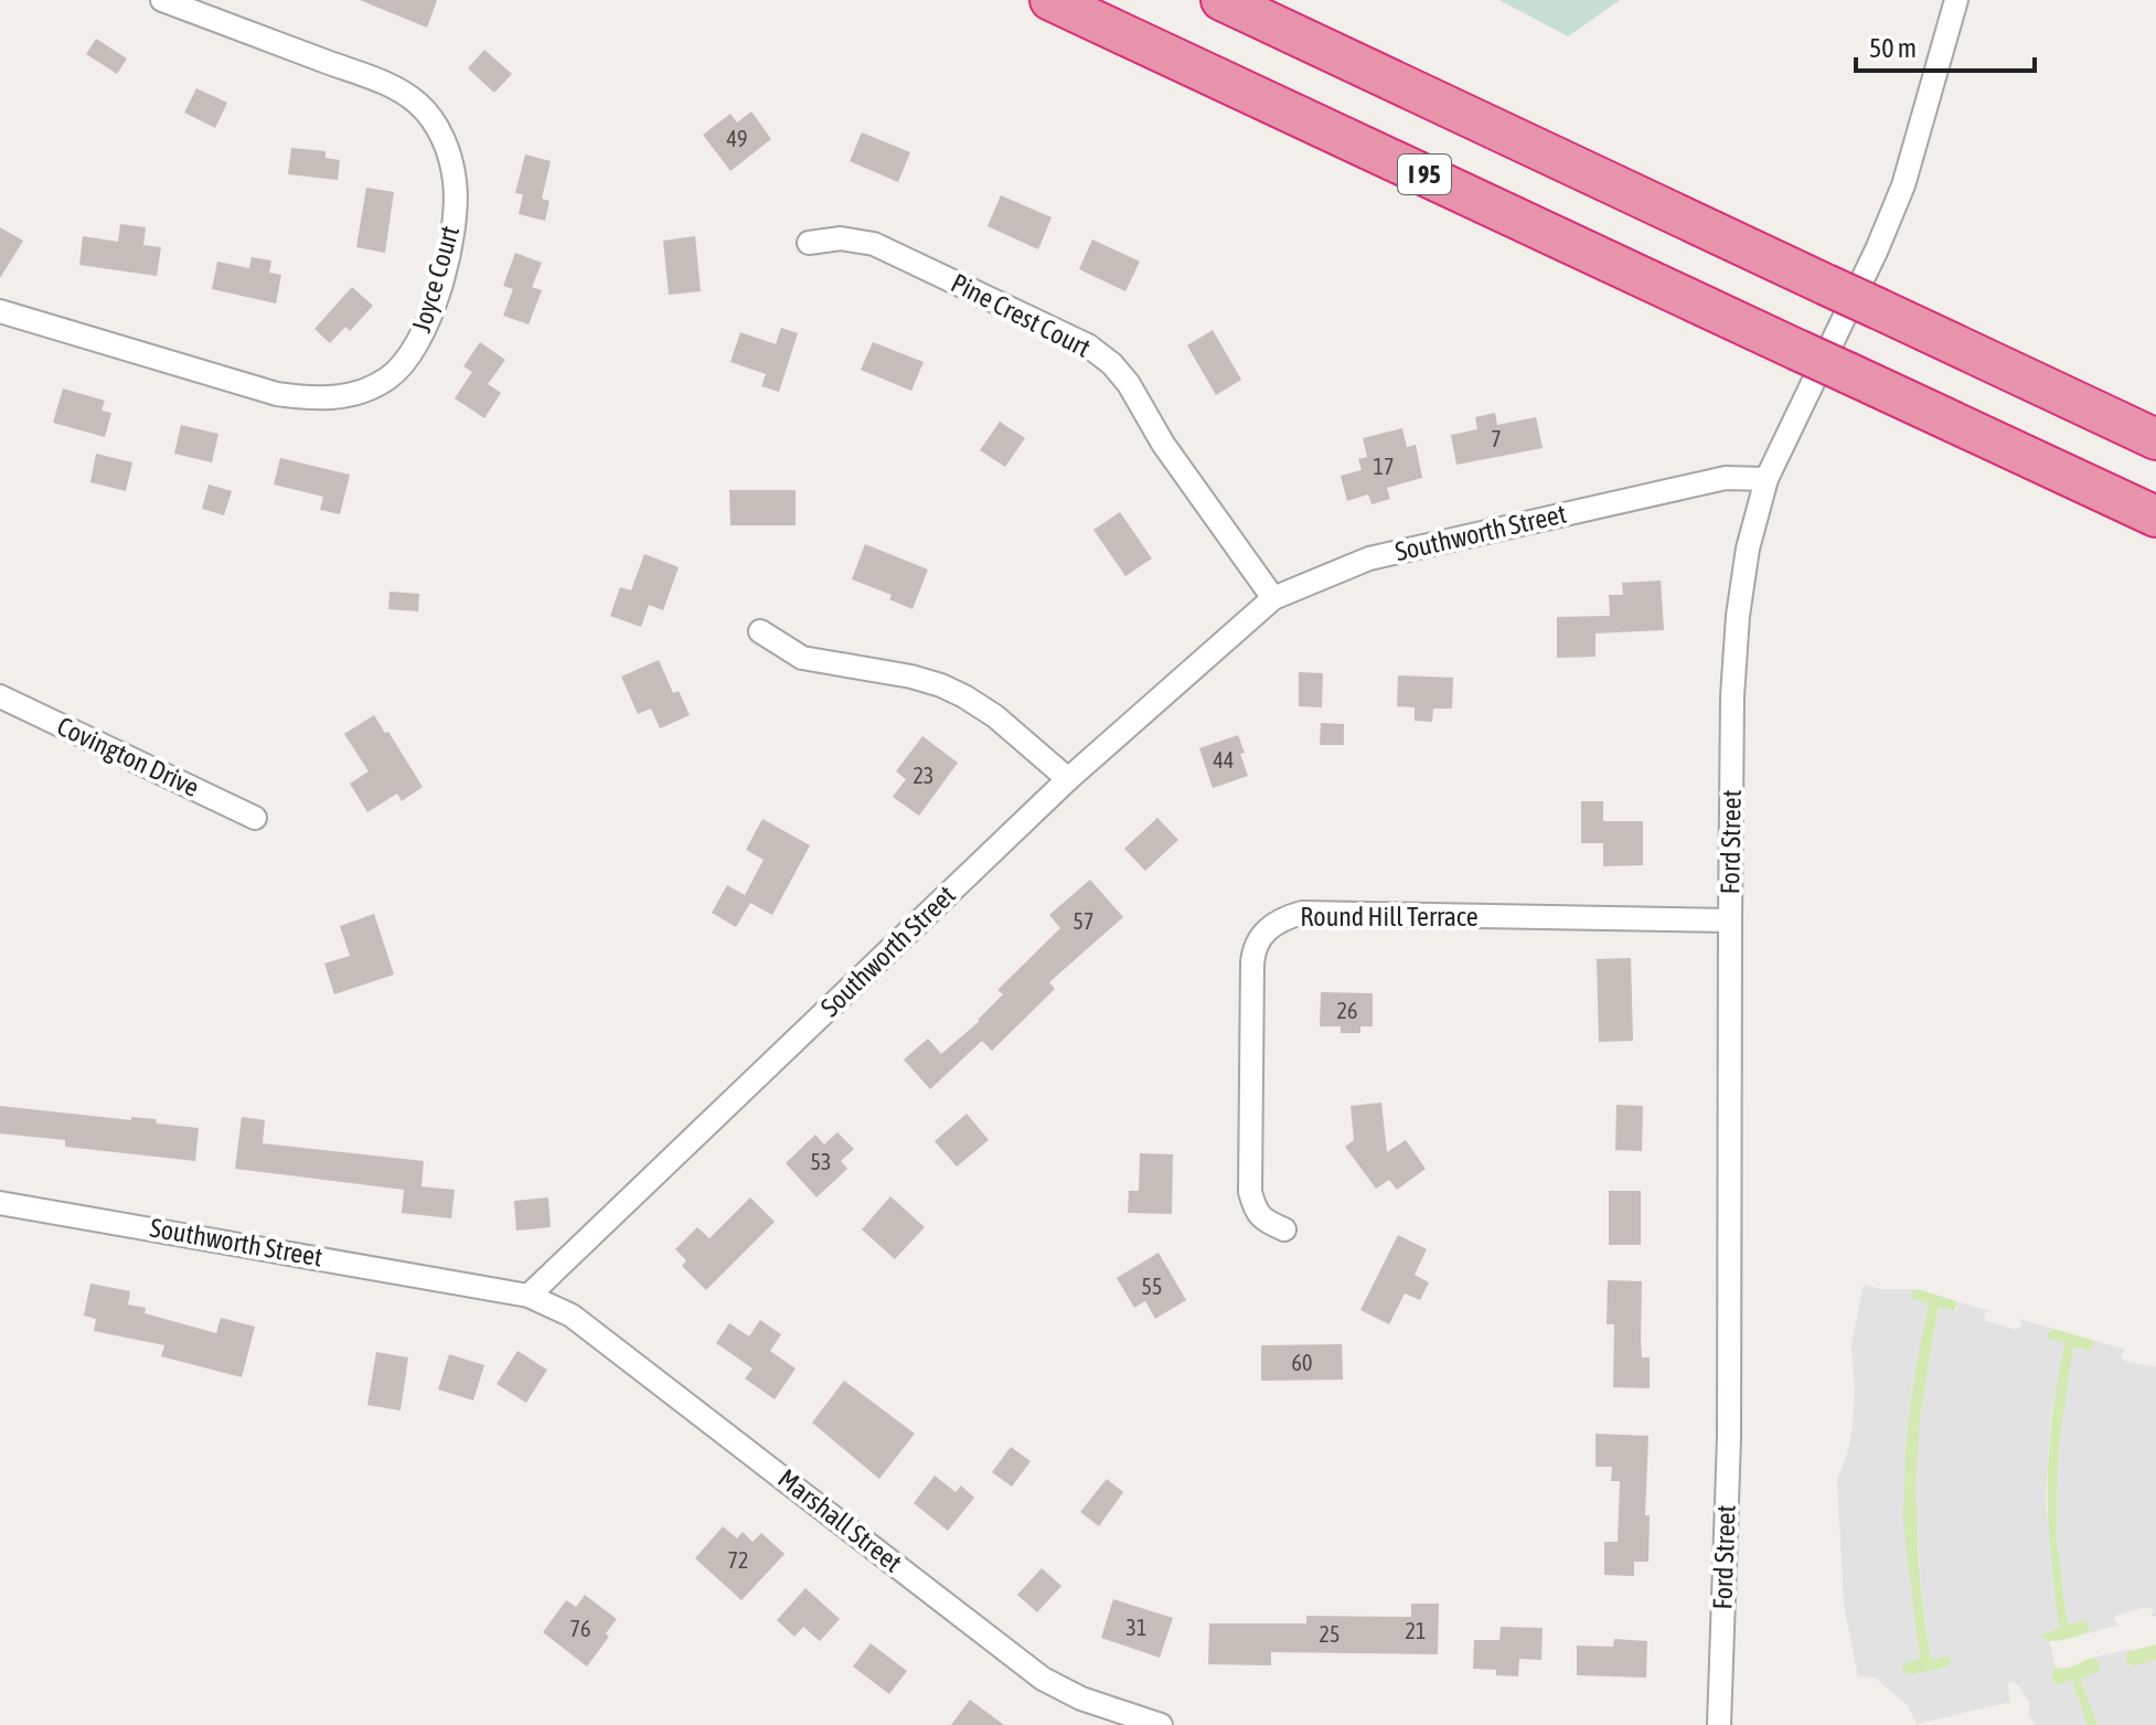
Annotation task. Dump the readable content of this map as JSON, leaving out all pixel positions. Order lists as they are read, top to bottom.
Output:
{
  "streets": {
    "highway": ["I 95"],
    "street": [
      "Joyce Court",
      "Pine Crest Court",
      "Southworth Street",
      "Covington Drive",
      "Ford Street",
      "Round Hill Terrace",
      "Marshall Street"
    ]
  },
  "crossings": [
    ["Pine Crest Court", "Southworth Street"],
    ["Southworth Street", "Ford Street"],
    ["Southworth Street", "Marshall Street"],
    ["Ford Street", "Round Hill Terrace"]
  ],
  "house_numbers": [
    "49",
    "7",
    "17",
    "44",
    "23",
    "57",
    "26",
    "53",
    "55",
    "60",
    "72",
    "31",
    "76",
    "21",
    "25"
  ],
  "scale_bar": "50 m"
}
